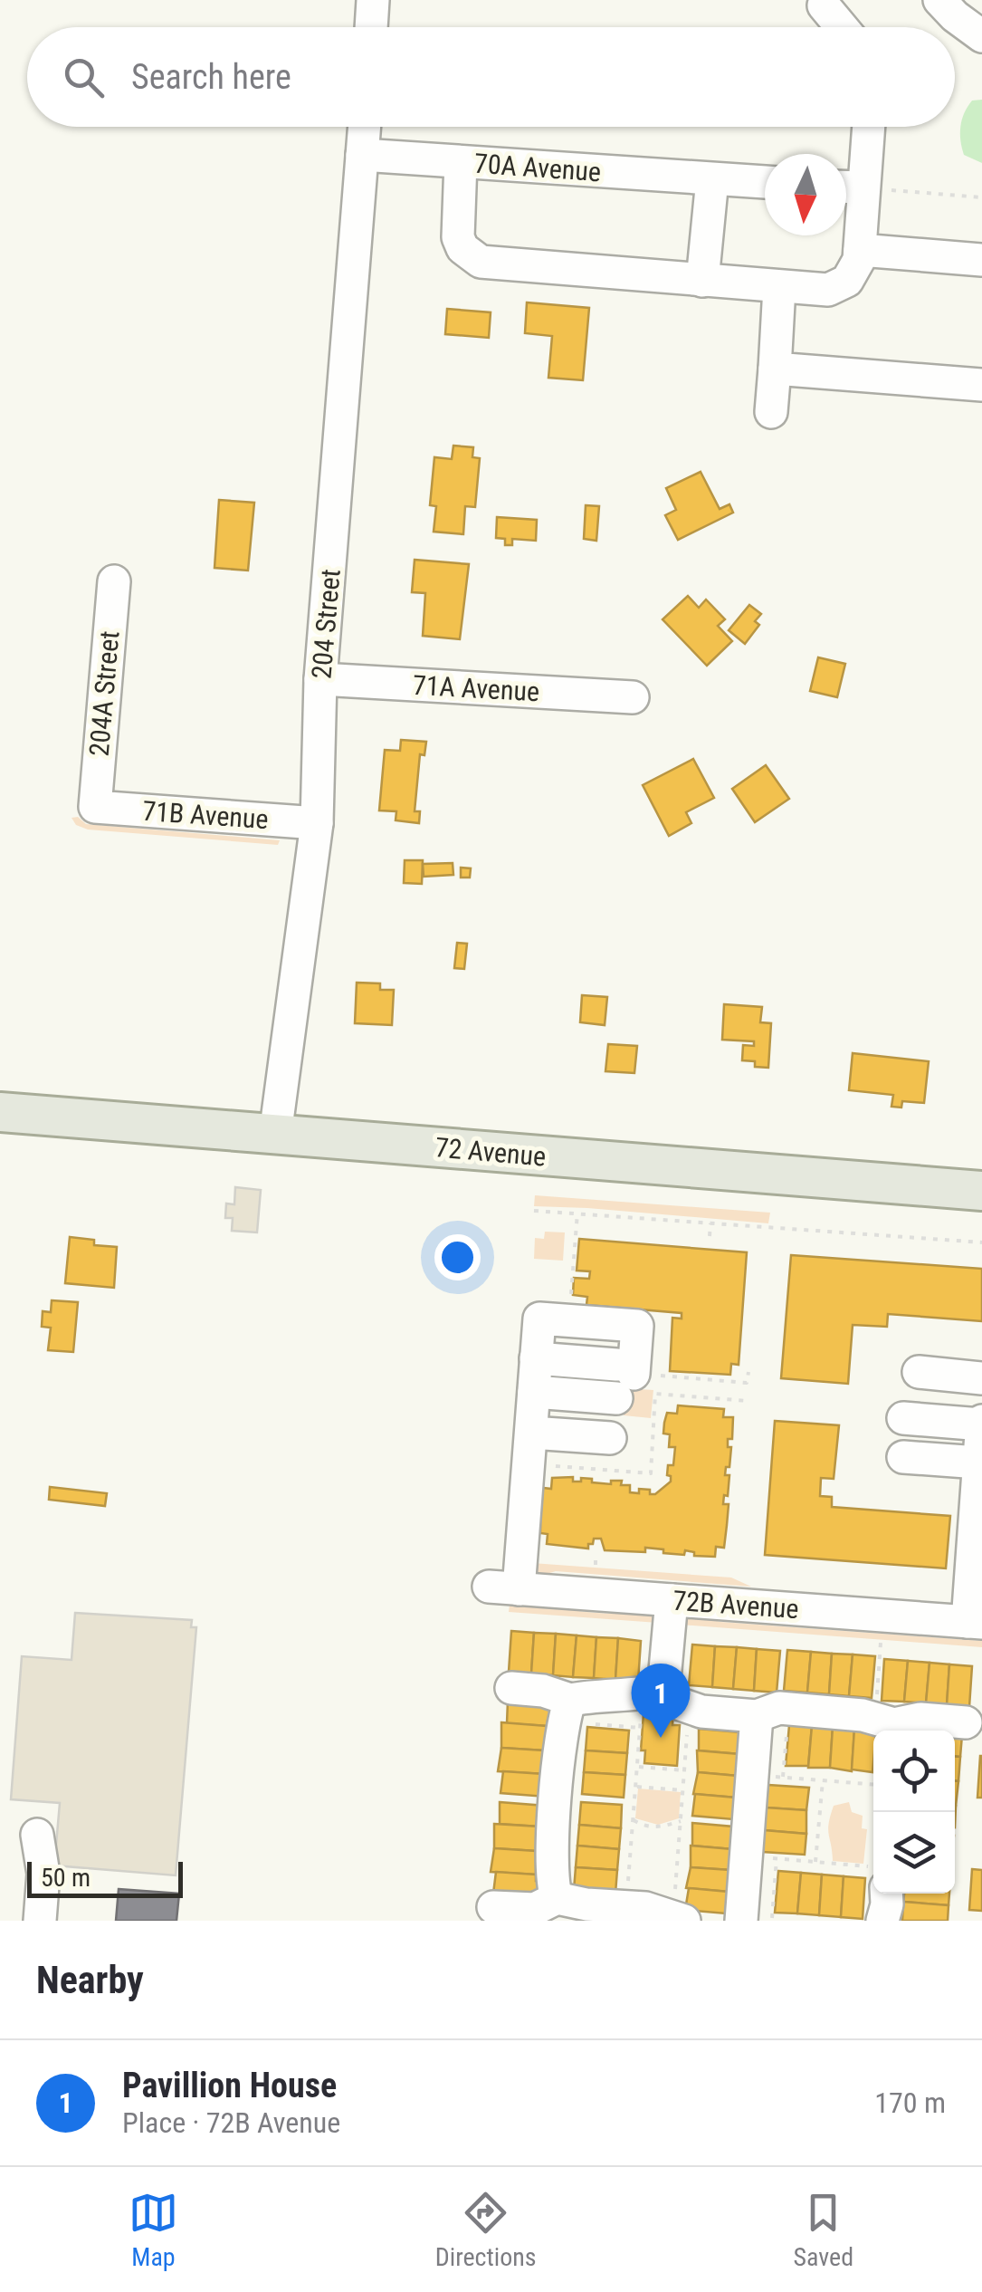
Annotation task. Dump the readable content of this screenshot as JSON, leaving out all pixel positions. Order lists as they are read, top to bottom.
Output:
{
  "streets": {
    "main road": ["72 Avenue"],
    "street": [
      "70A Avenue",
      "204 Street",
      "71A Avenue",
      "204A Street",
      "71B Avenue",
      "72B Avenue"
    ]
  },
  "crossings": [
    ["70A Avenue", "204 Street"],
    ["204 Street", "71A Avenue"],
    ["204 Street", "71B Avenue"],
    ["204 Street", "72 Avenue"],
    ["204A Street", "71B Avenue"]
  ],
  "scale_bar": "50 m",
  "north": "bottom",
  "page": {
    "search": "Search here",
    "pins": "1",
    "scale": "50 m",
    "heading": "Nearby",
    "list": [
      {
        "mark": "1",
        "name": "Pavillion House",
        "note": "Place · 72B Avenue",
        "value": "170 m"
      }
    ],
    "nav": ["Map", "Directions", "Saved"]
  }
}
